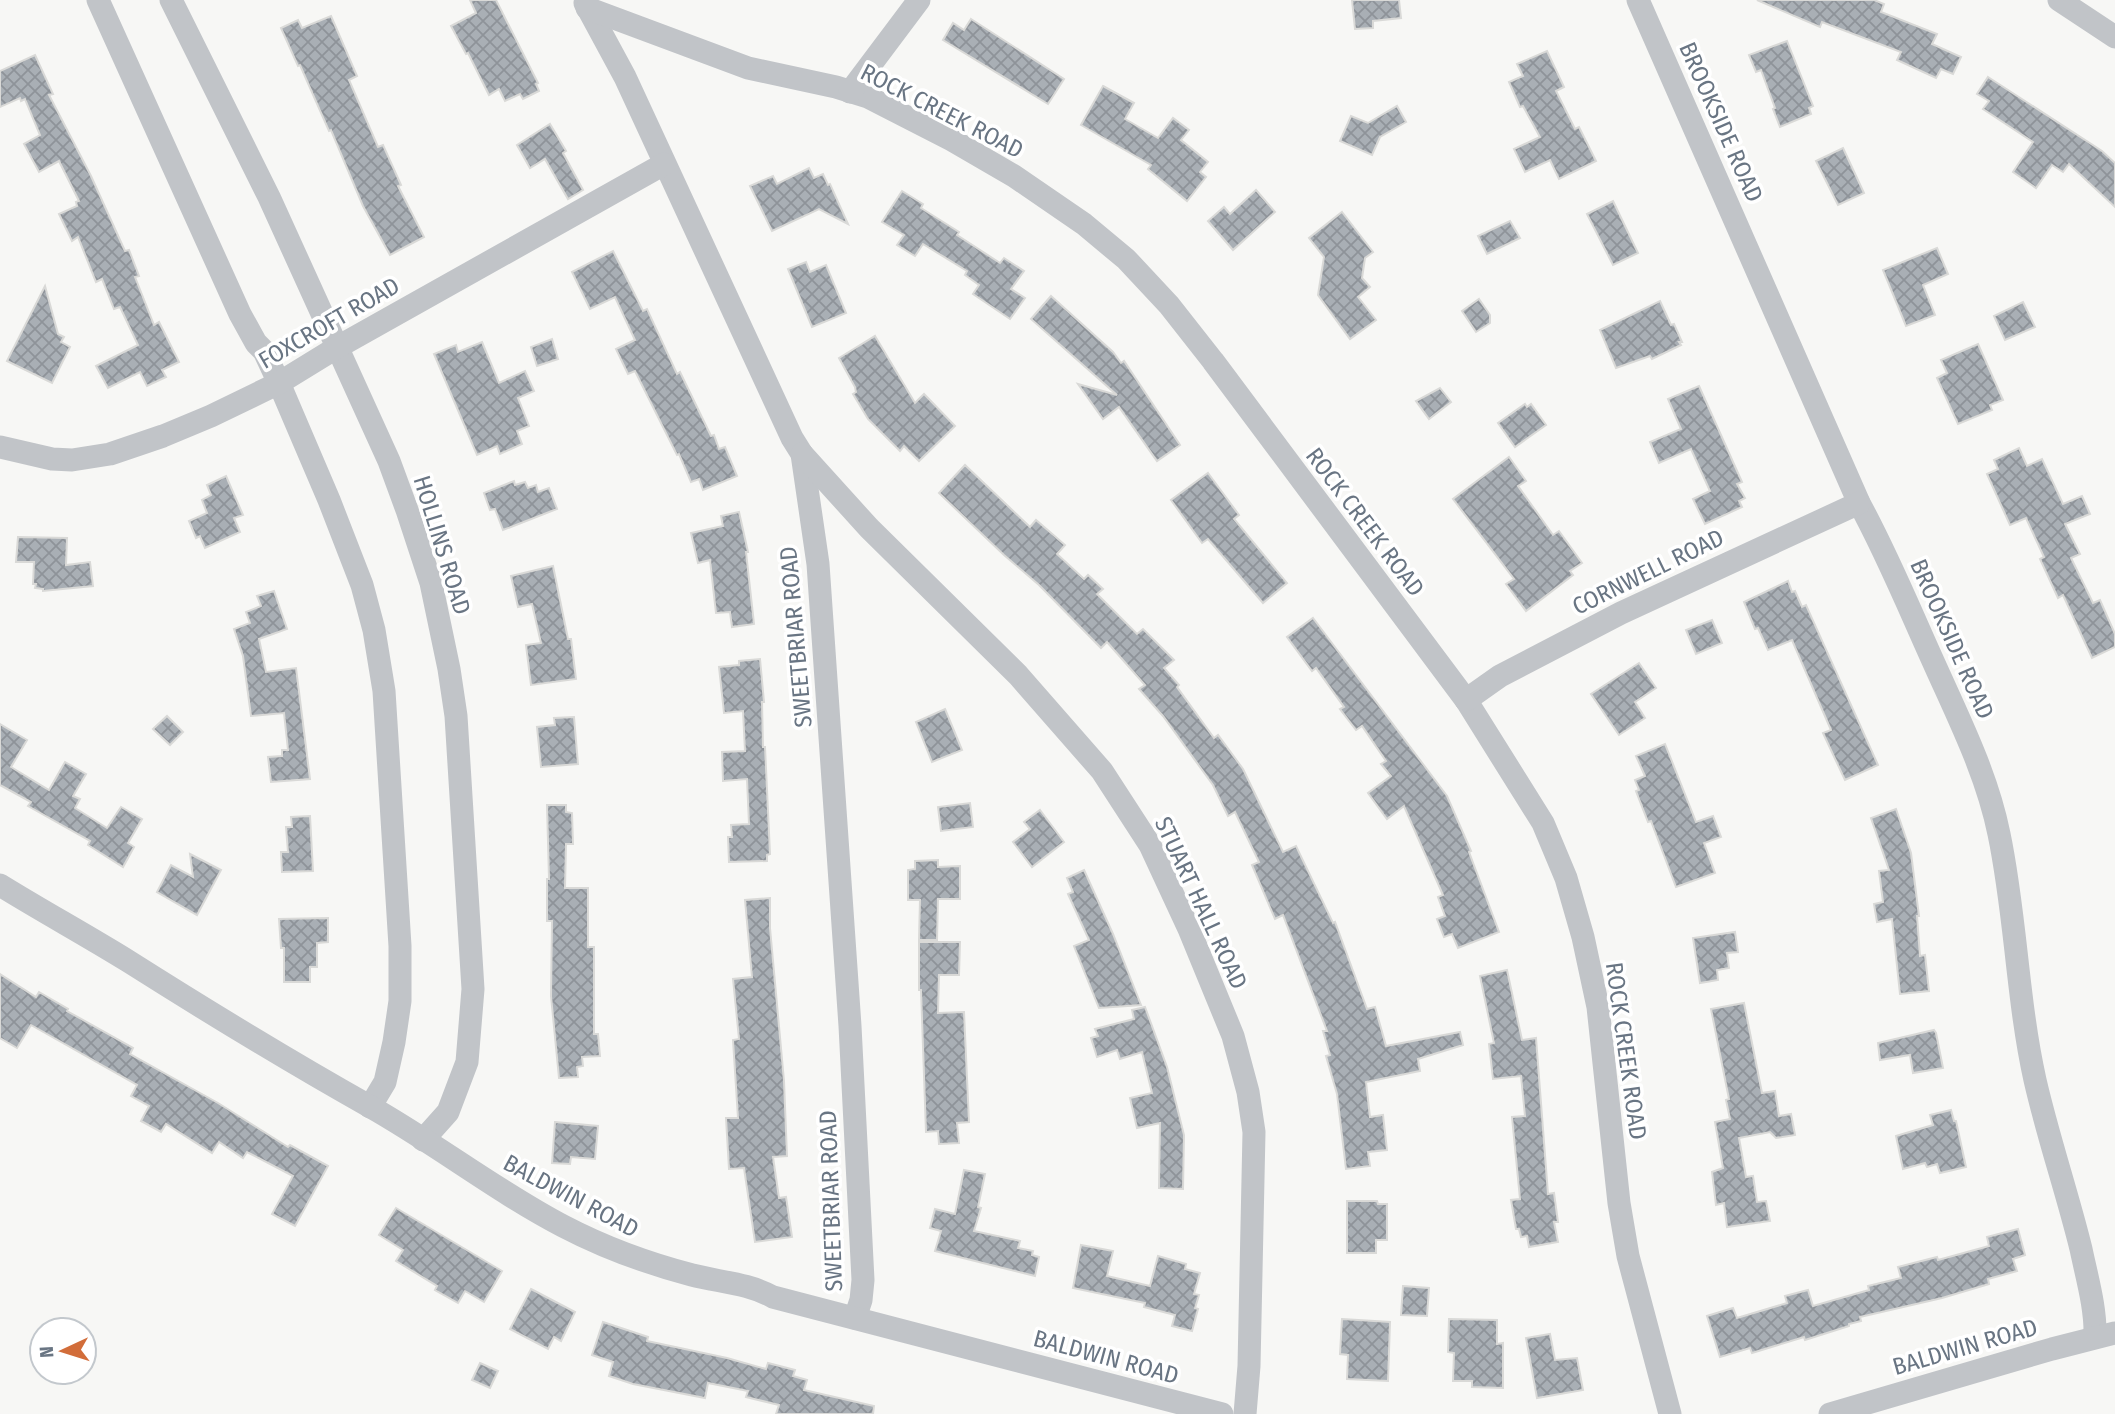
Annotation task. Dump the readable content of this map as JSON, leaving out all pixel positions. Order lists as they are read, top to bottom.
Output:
{
  "streets": {
    "street": [
      "ROCK CREEK ROAD",
      "BROOKSIDE ROAD",
      "FOXCROFT ROAD",
      "HOLLINS ROAD",
      "CORNWELL ROAD",
      "SWEETBRIAR ROAD",
      "STUART HALL ROAD",
      "BALDWIN ROAD"
    ]
  },
  "crossings": [
    ["ROCK CREEK ROAD", "CORNWELL ROAD"],
    ["ROCK CREEK ROAD", "SWEETBRIAR ROAD"],
    ["BROOKSIDE ROAD", "CORNWELL ROAD"],
    ["BROOKSIDE ROAD", "BALDWIN ROAD"],
    ["FOXCROFT ROAD", "HOLLINS ROAD"],
    ["FOXCROFT ROAD", "SWEETBRIAR ROAD"],
    ["HOLLINS ROAD", "BALDWIN ROAD"],
    ["SWEETBRIAR ROAD", "STUART HALL ROAD"],
    ["SWEETBRIAR ROAD", "BALDWIN ROAD"]
  ],
  "north": "left"
}
